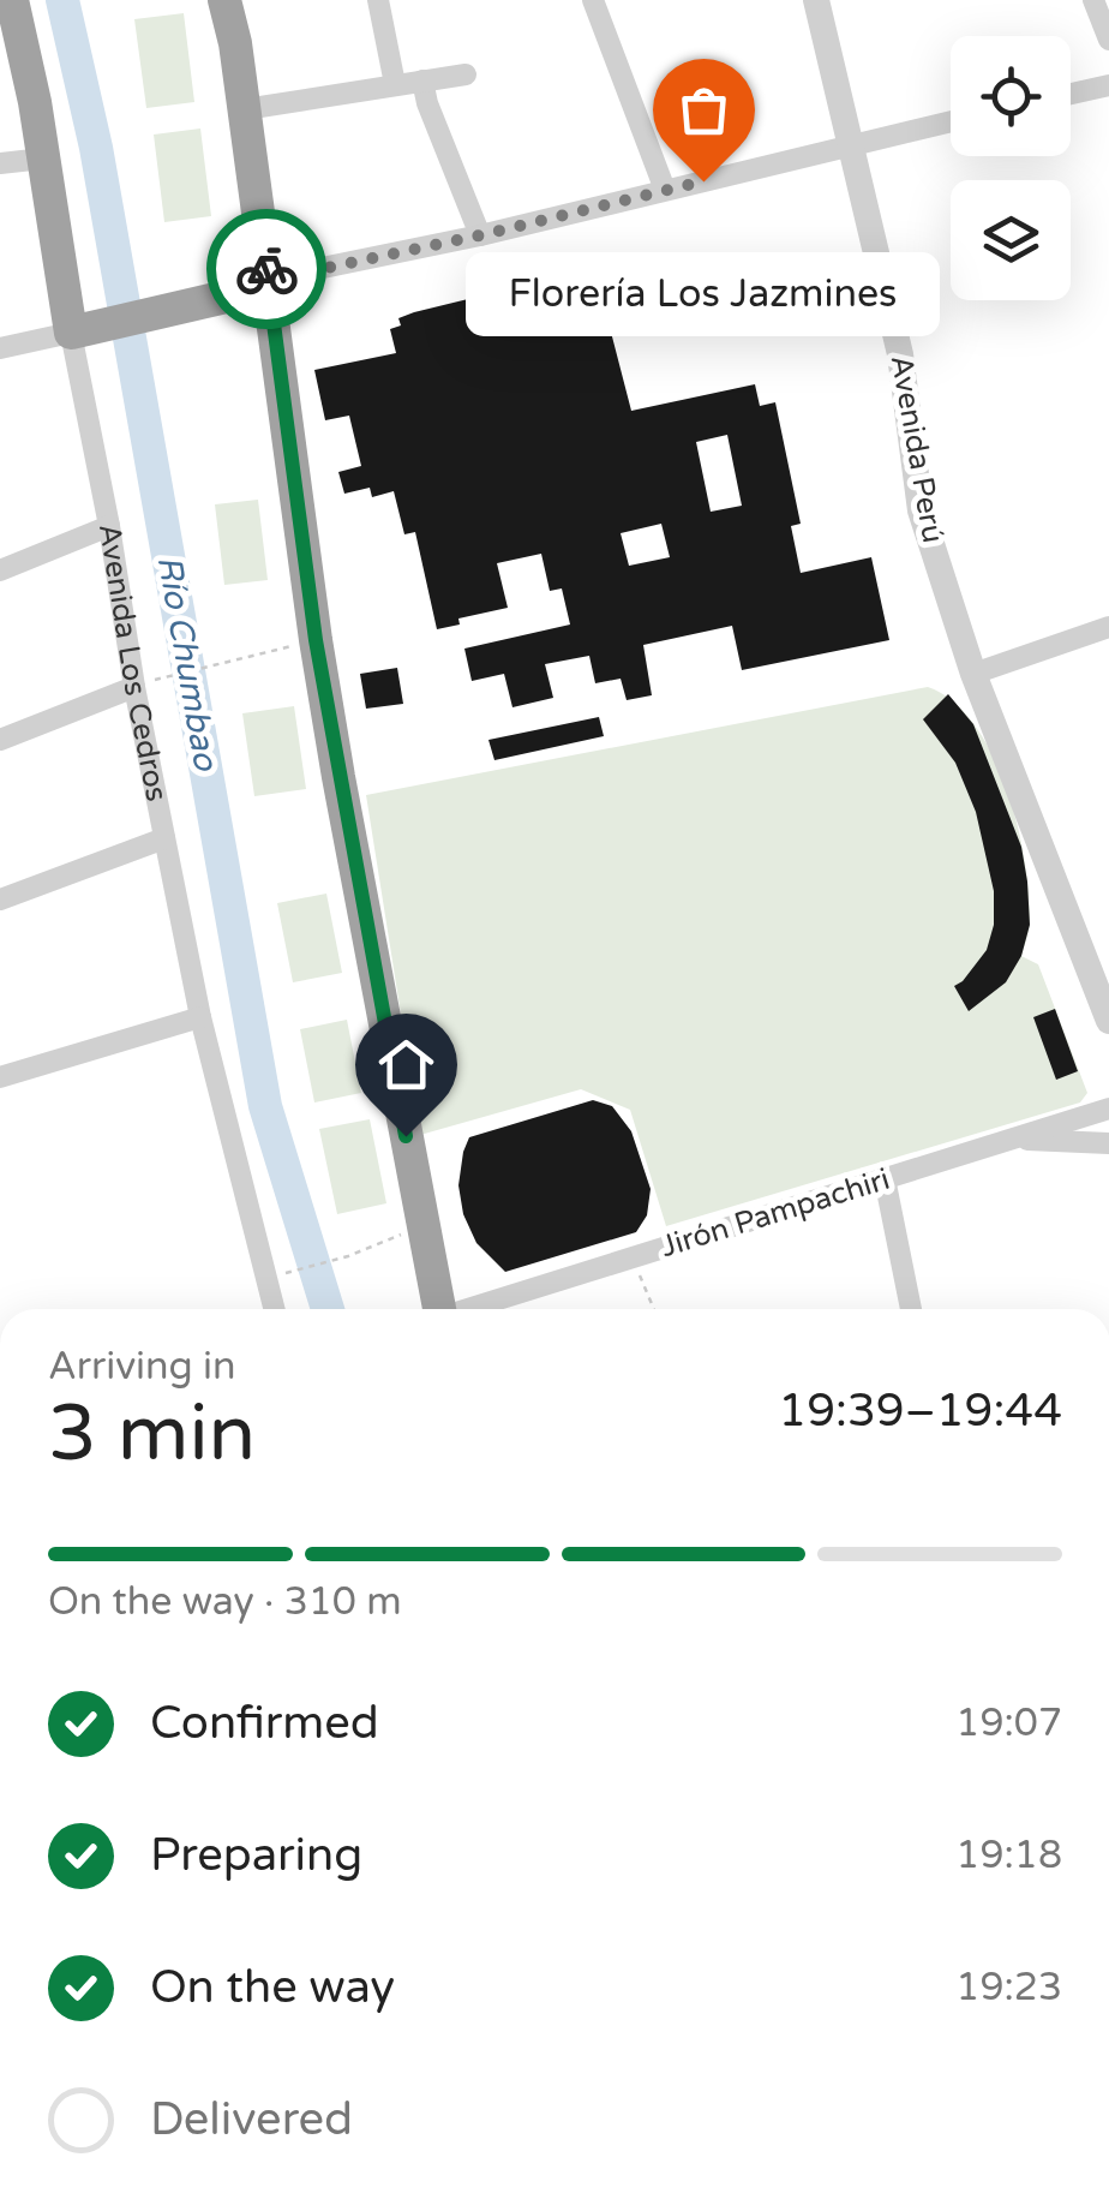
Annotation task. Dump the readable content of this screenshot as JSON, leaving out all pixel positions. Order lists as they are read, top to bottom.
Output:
{
  "streets": {
    "highway": ["Avenida Los Cedros"],
    "street": ["Avenida Perú", "Jirón Pampachiri"]
  },
  "water": ["Río Chumbao"],
  "places": ["Florería Los Jazmines"],
  "page": {
    "bubble": "Florería Los Jazmines",
    "heading": ["3 min", "Arriving in", "19:39–19:44"],
    "bar": "On the way · 310 m",
    "list": [
      ["Confirmed", "19:07"],
      ["Preparing", "19:18"],
      ["On the way", "19:23"],
      "Delivered"
    ]
  }
}
